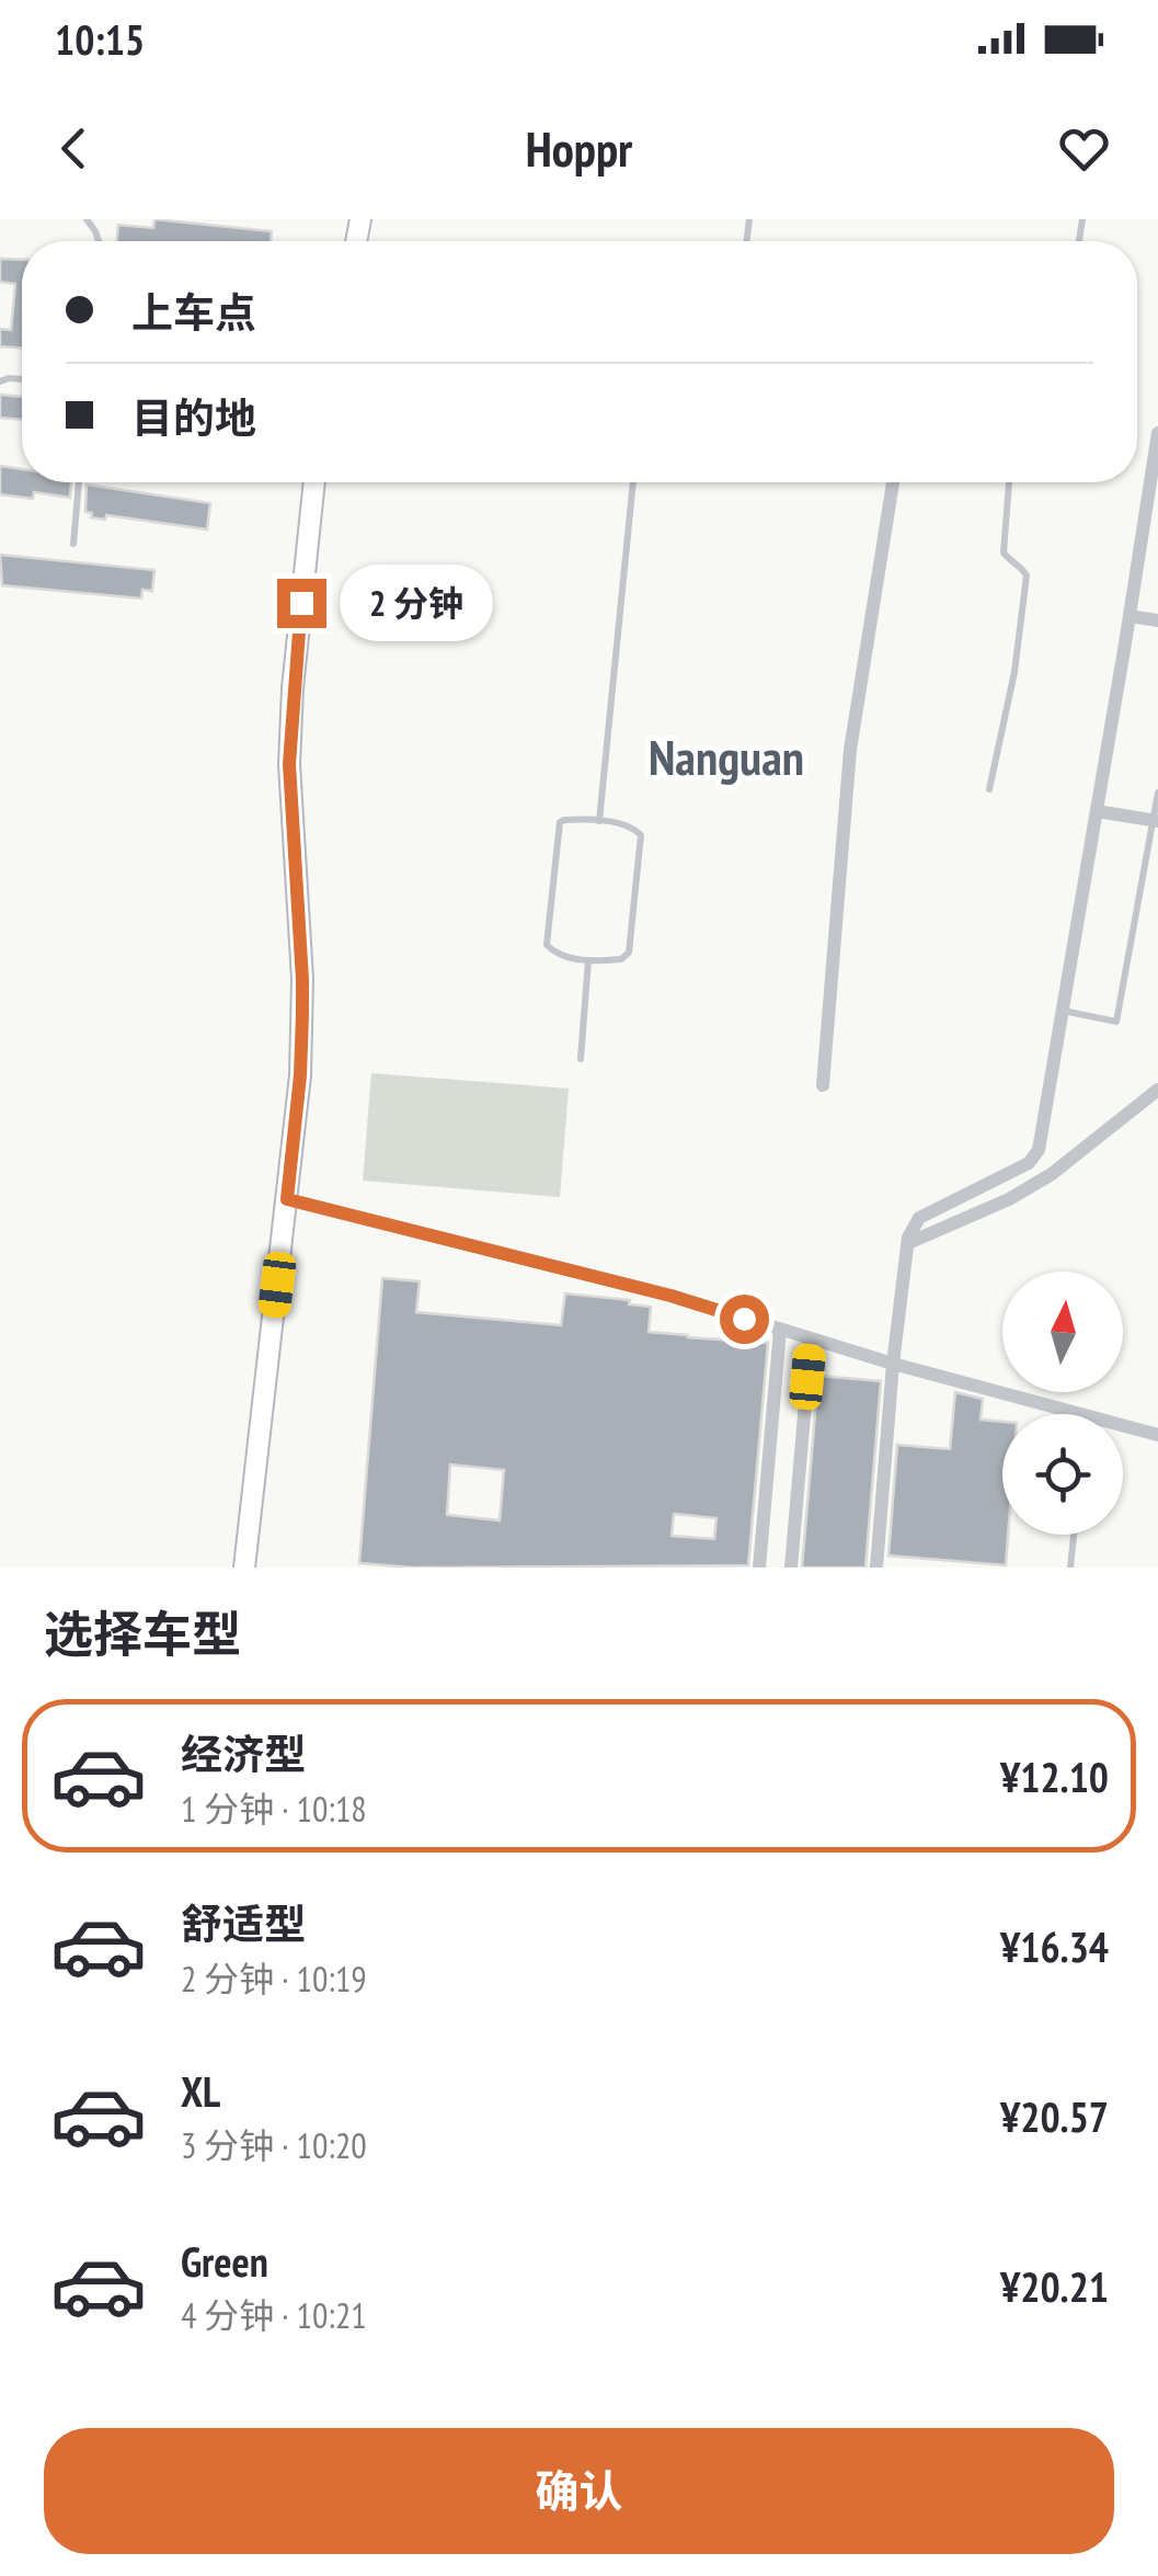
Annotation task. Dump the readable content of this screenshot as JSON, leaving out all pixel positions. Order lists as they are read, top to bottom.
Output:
{
  "districts": ["Nanguan"],
  "north": "top",
  "page": {
    "status": "10:15",
    "header": "Hoppr",
    "banner": ["上车点", "目的地"],
    "bubble": "2 分钟",
    "heading": "选择车型",
    "list": [
      {
        "name": "经济型",
        "note": "1 分钟 · 10:18",
        "value": "¥12.10"
      },
      {
        "name": "舒适型",
        "note": "2 分钟 · 10:19",
        "value": "¥16.34"
      },
      {
        "name": "XL",
        "note": "3 分钟 · 10:20",
        "value": "¥20.57"
      },
      {
        "name": "Green",
        "note": "4 分钟 · 10:21",
        "value": "¥20.21"
      }
    ],
    "buttons": "确认"
  }
}
